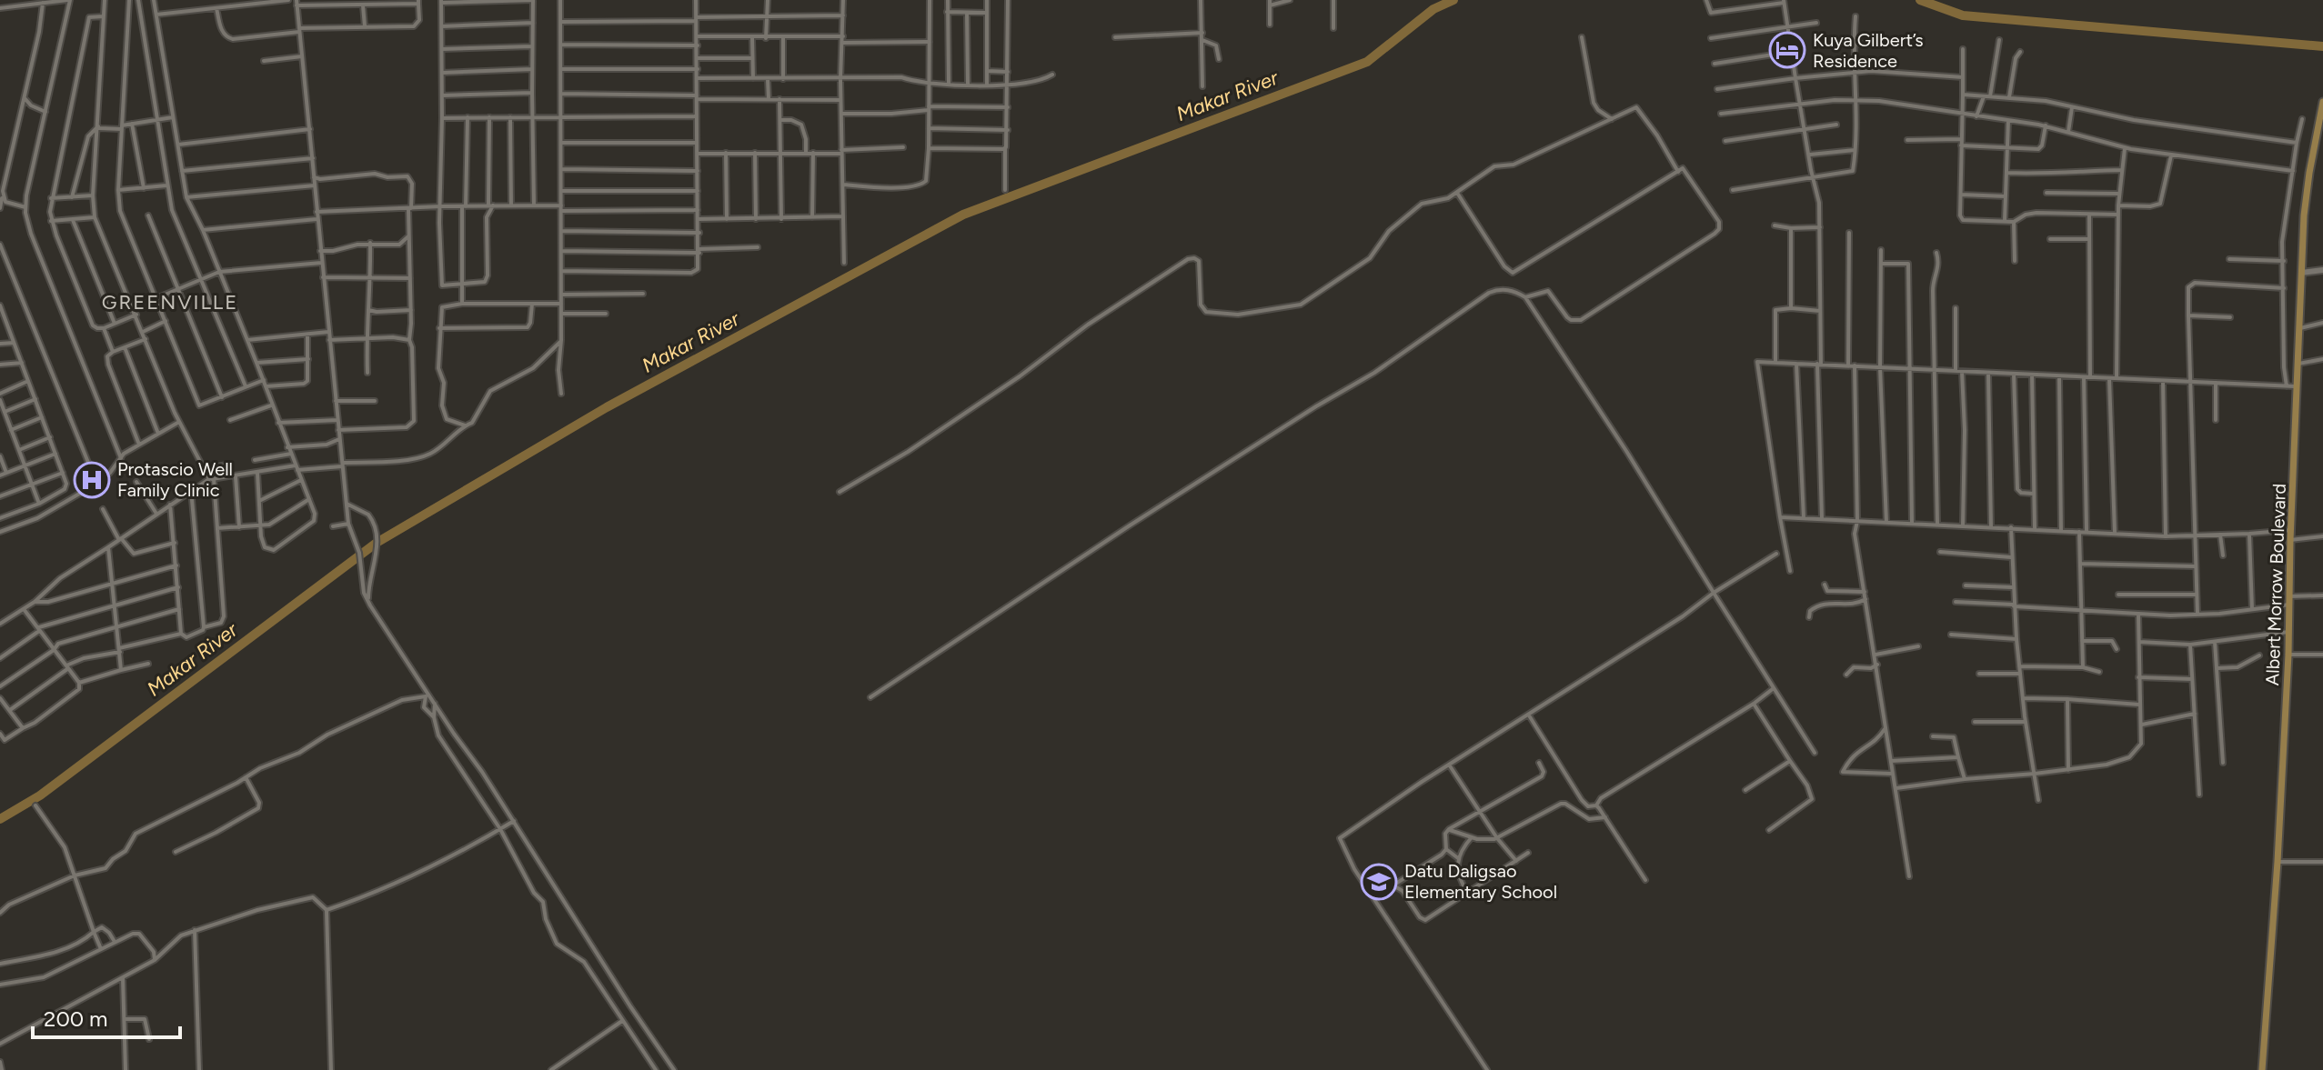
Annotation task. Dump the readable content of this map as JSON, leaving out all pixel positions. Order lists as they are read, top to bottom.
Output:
{
  "streets": {
    "main road": ["Albert Morrow Boulevard"]
  },
  "districts": ["GREENVILLE"],
  "water": ["Makar River"],
  "places": {
    "hotel": ["Kuya Gilbert’s Residence"],
    "hospital": ["Protascio Well Family Clinic"],
    "school or university": ["Datu Daligsao Elementary School"]
  },
  "scale_bar": "200 m"
}
